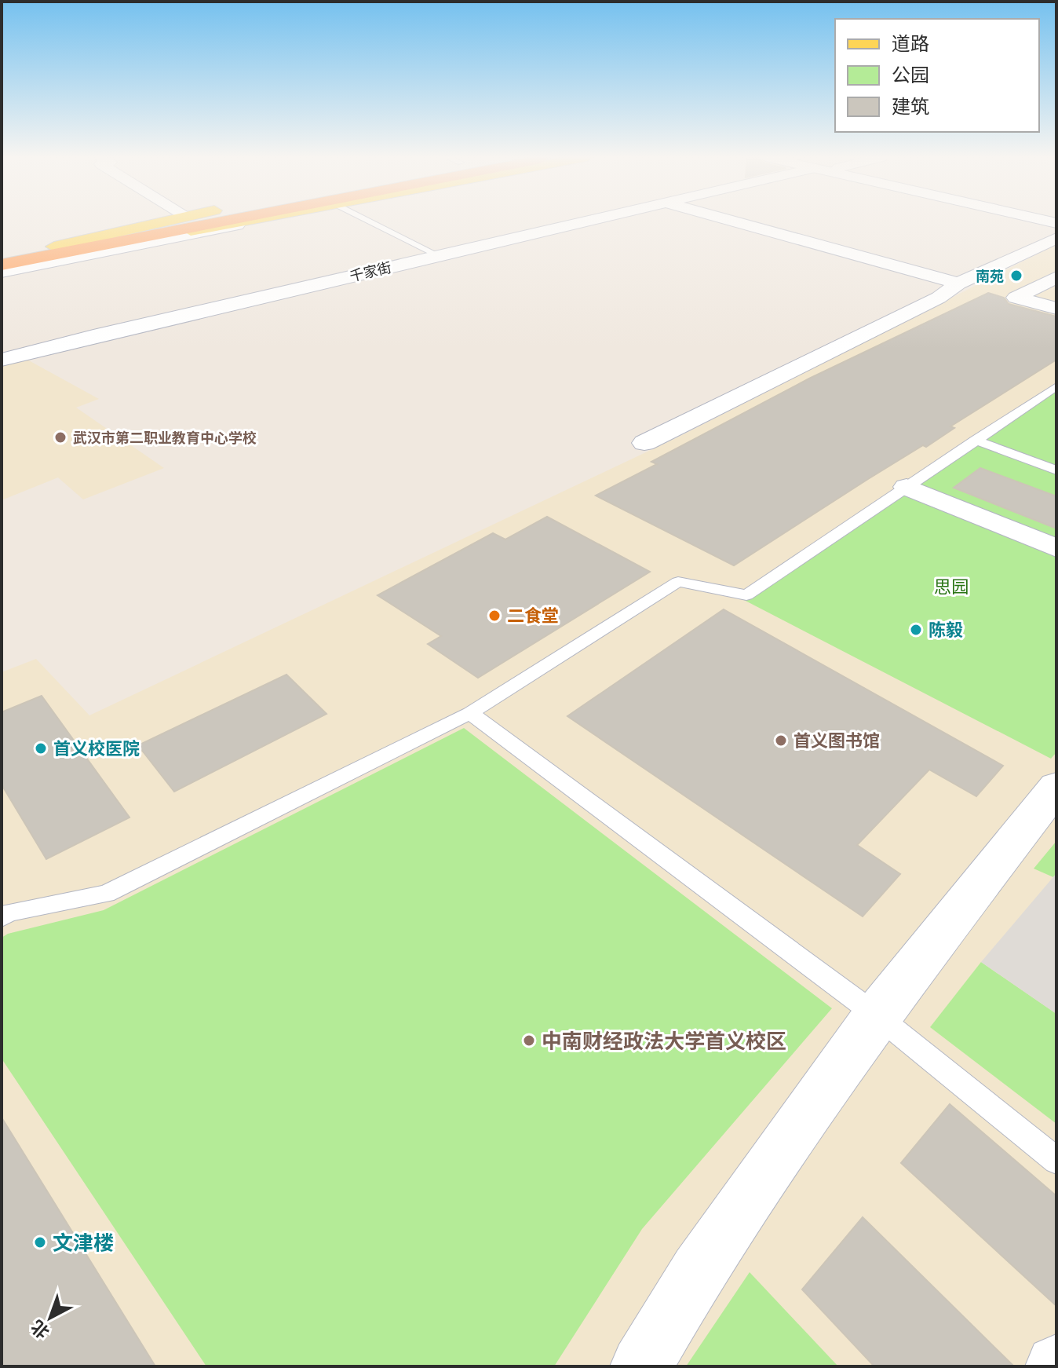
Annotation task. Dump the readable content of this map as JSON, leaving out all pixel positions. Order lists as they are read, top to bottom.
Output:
{
  "streets": {
    "street": ["千家街"]
  },
  "parks": ["思园"],
  "places": [
    "南苑",
    "武汉市第二职业教育中心学校",
    "二食堂",
    "陈毅",
    "首义图书馆",
    "首义校医院",
    "中南财经政法大学首义校区",
    "文津楼"
  ],
  "legend": ["道路", "公园", "建筑"],
  "north": "bottom left"
}
